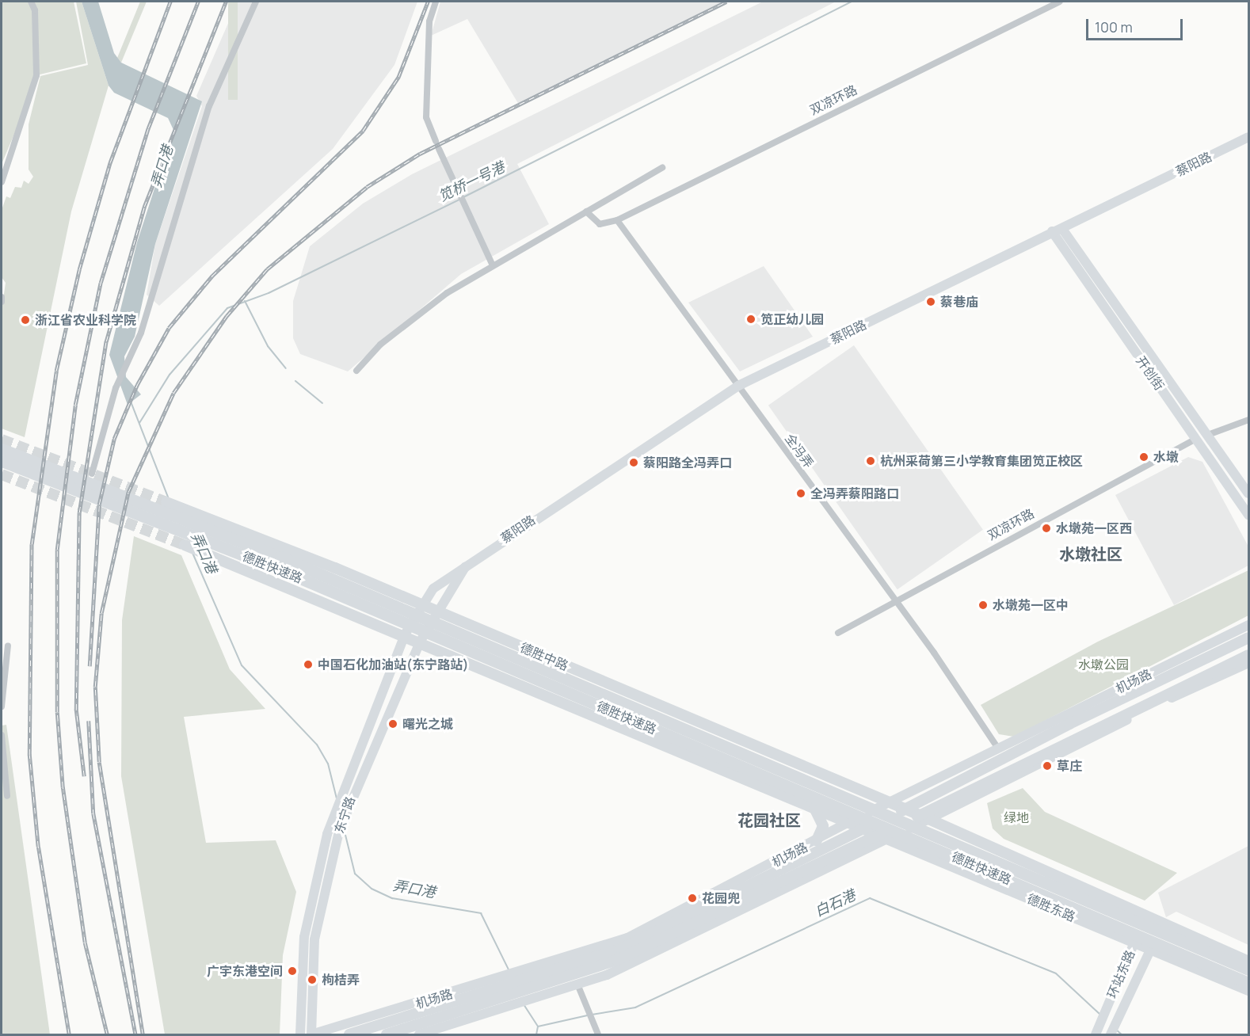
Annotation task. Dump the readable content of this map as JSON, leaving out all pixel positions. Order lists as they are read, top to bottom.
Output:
{
  "streets": {
    "highway": ["德胜快速路"],
    "main road": [
      "蔡阳路",
      "开创街",
      "德胜中路",
      "机场路",
      "东宁路",
      "德胜东路",
      "环站东路"
    ],
    "street": ["双凉环路", "全冯弄"]
  },
  "crossings": [
    ["双凉环路", "开创街"],
    ["双凉环路", "全冯弄"],
    ["蔡阳路", "开创街"],
    ["蔡阳路", "全冯弄"],
    ["蔡阳路", "德胜中路"],
    ["蔡阳路", "东宁路"],
    ["全冯弄", "机场路"],
    ["德胜中路", "机场路"],
    ["德胜中路", "东宁路"],
    ["机场路", "东宁路"],
    ["机场路", "德胜东路"],
    ["德胜东路", "环站东路"]
  ],
  "districts": ["水墩社区", "花园社区"],
  "water": ["弄口港", "笕桥一号港", "白石港"],
  "parks": ["水墩公园", "绿地"],
  "places": [
    "蔡巷庙",
    "笕正幼儿园",
    "浙江省农业科学院",
    "水墩",
    "杭州采荷第三小学教育集团笕正校区",
    "蔡阳路全冯弄口",
    "全冯弄蔡阳路口",
    "水墩苑一区西",
    "水墩苑一区中",
    "中国石化加油站(东宁路站)",
    "曙光之城",
    "草庄",
    "花园兜",
    "广宇东港空间",
    "枸桔弄"
  ],
  "scale_bar": "100 m"
}
